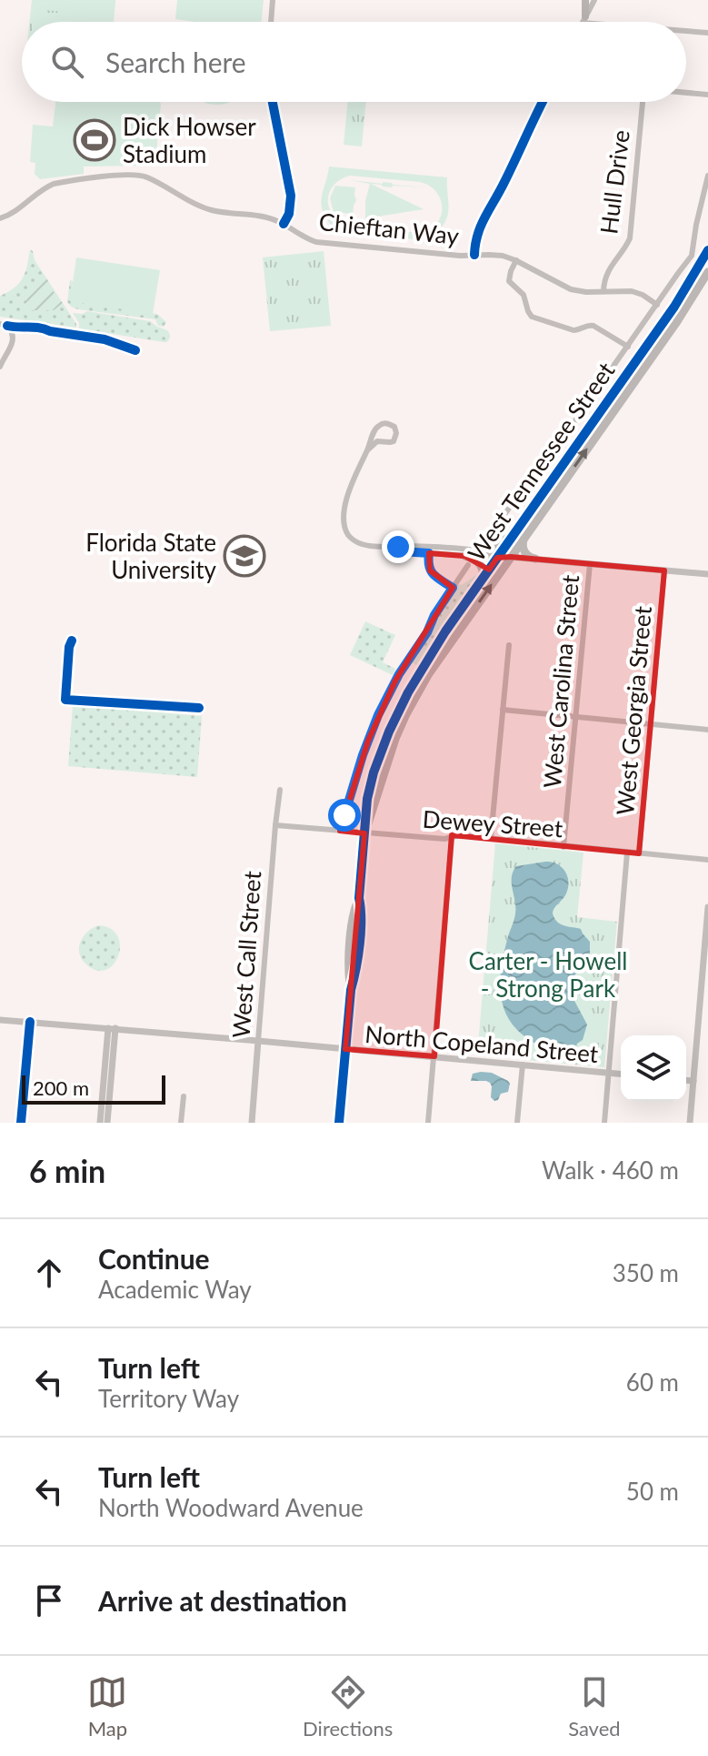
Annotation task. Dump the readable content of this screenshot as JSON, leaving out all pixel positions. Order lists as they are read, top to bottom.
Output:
{
  "streets": {
    "main road": ["West Tennessee Street"],
    "street": [
      "Hull Drive",
      "Chieftan Way",
      "West Carolina Street",
      "West Georgia Street",
      "Dewey Street",
      "West Call Street",
      "North Copeland Street"
    ]
  },
  "crossings": [
    ["Hull Drive", "Chieftan Way"],
    ["West Tennessee Street", "Dewey Street"],
    ["West Tennessee Street", "North Copeland Street"],
    ["West Carolina Street", "Dewey Street"],
    ["West Georgia Street", "Dewey Street"],
    ["Dewey Street", "West Call Street"],
    ["West Call Street", "North Copeland Street"]
  ],
  "parks": ["Carter - Howell - Strong Park"],
  "places": {
    "sports": ["Dick Howser Stadium"],
    "school or university": ["Florida State University"]
  },
  "scale_bar": "200 m",
  "page": {
    "search": "Search here",
    "scale": "200 m",
    "heading": ["6 min", "Walk · 460 m"],
    "list": [
      ["Continue", "Academic Way", "350 m"],
      ["Turn left", "Territory Way", "60 m"],
      ["Turn left", "North Woodward Avenue", "50 m"],
      "Arrive at destination"
    ],
    "nav": ["Map", "Directions", "Saved"]
  }
}
